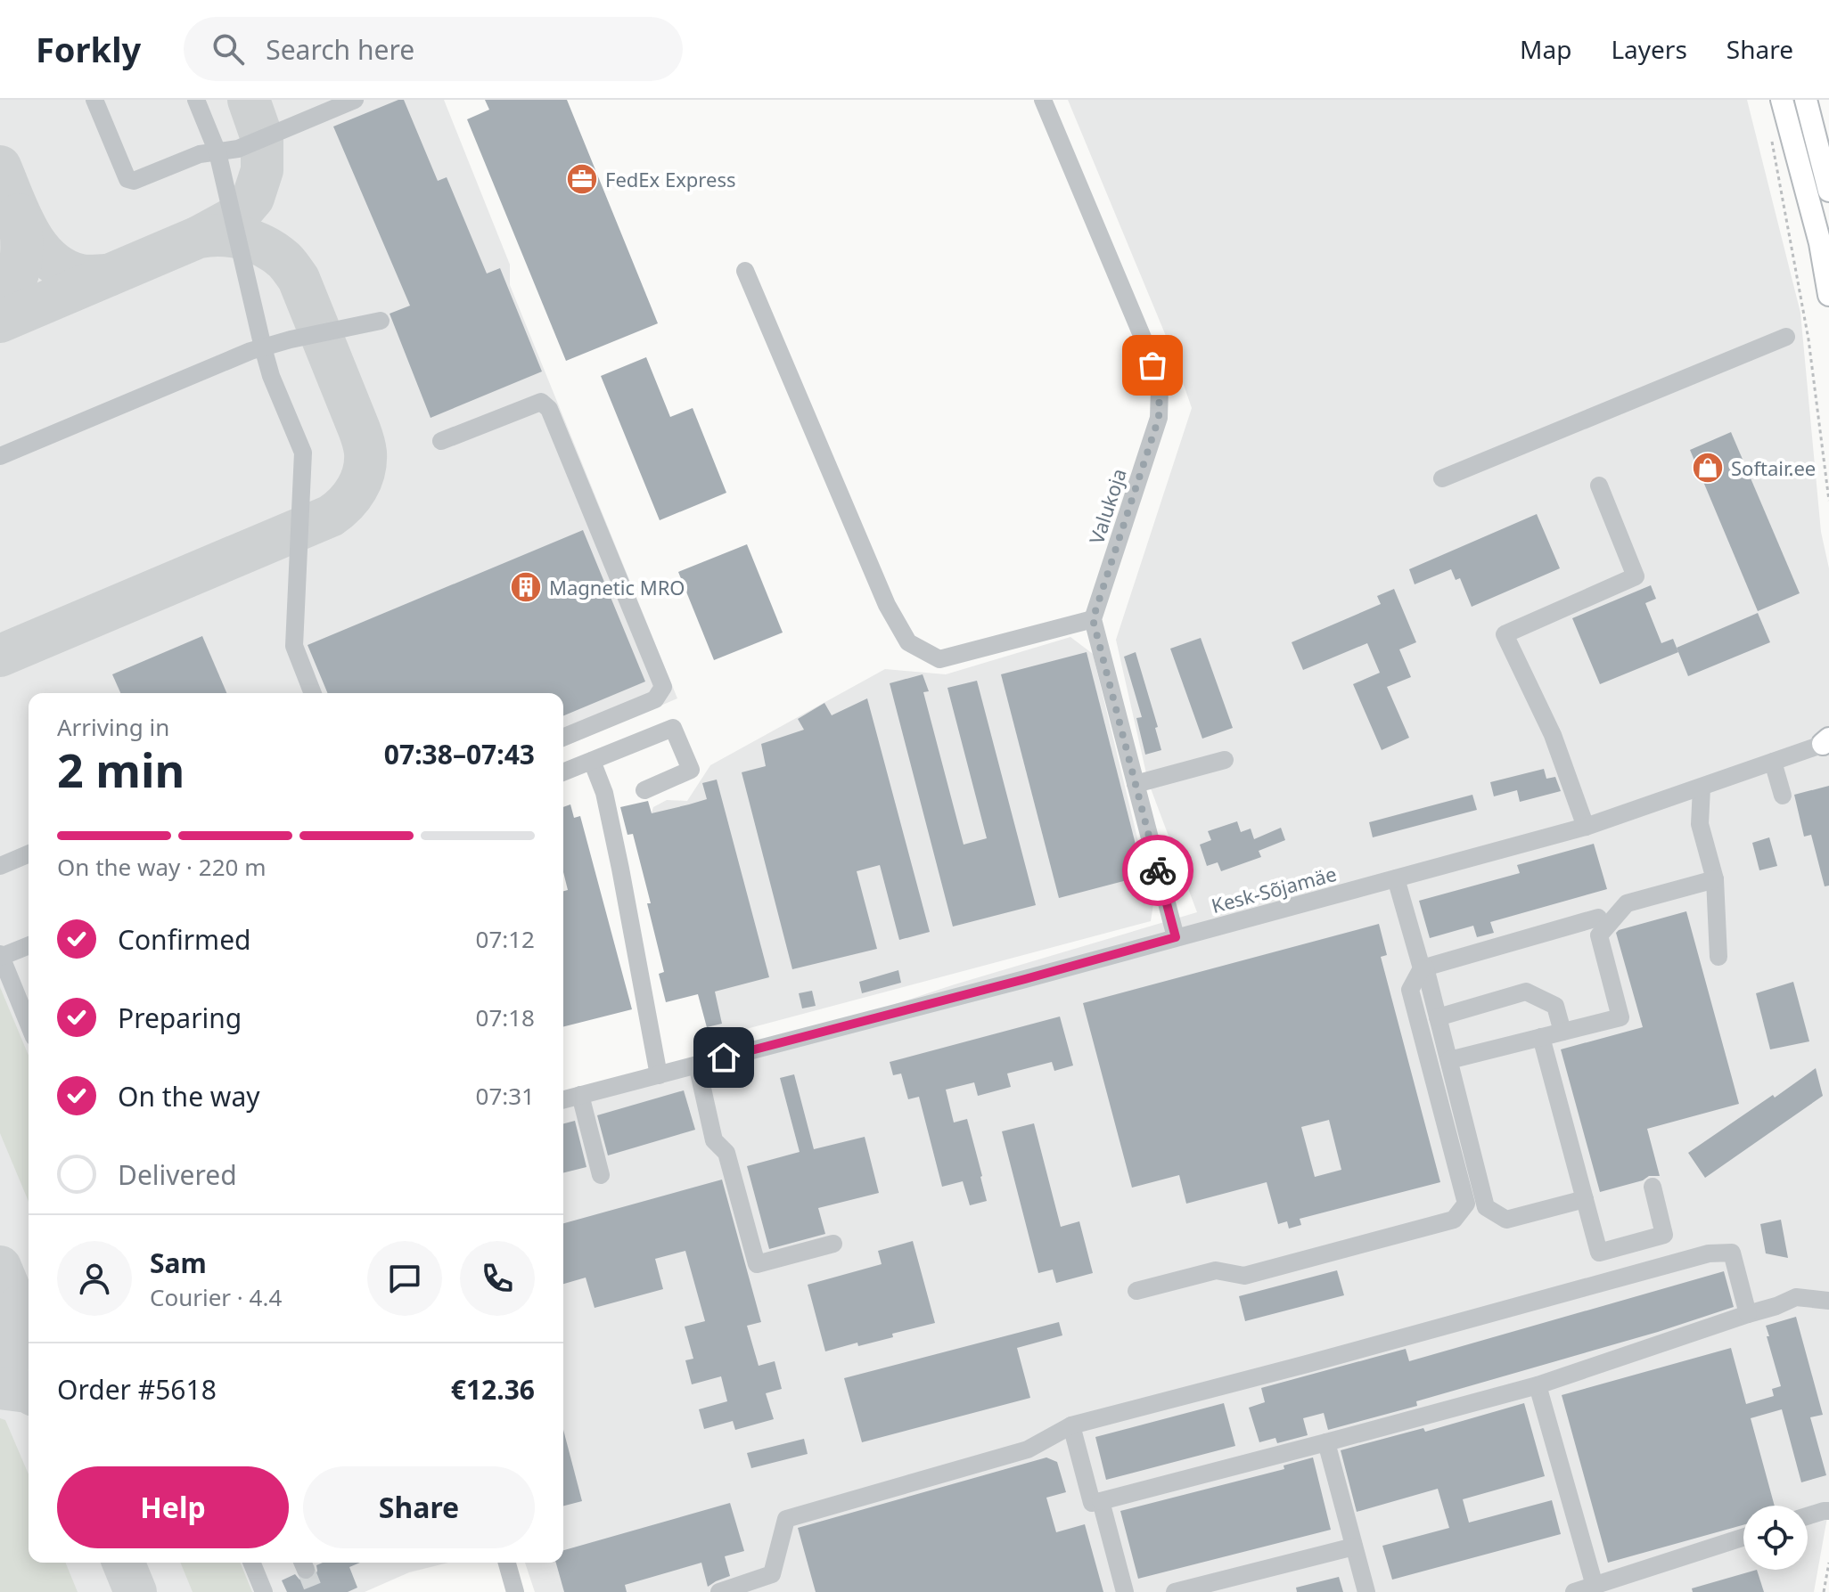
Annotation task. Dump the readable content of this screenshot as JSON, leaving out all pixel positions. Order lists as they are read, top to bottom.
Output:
{
  "streets": {
    "street": ["Valukoja", "Kesk-Sõjamäe"]
  },
  "places": {
    "office": ["FedEx Express"],
    "shop": ["Softair.ee"],
    "building": ["Magnetic MRO"]
  },
  "page": {
    "header": "Forkly",
    "search": "Search here",
    "nav": ["Map", "Layers", "Share"],
    "heading": ["2 min", "Arriving in", "07:38–07:43"],
    "panel": [
      "Sam",
      "Courier · 4.4",
      "Order #5618",
      "€12.36"
    ],
    "bar": "On the way · 220 m",
    "list": [
      ["Confirmed", "07:12"],
      ["Preparing", "07:18"],
      ["On the way", "07:31"],
      "Delivered"
    ],
    "buttons": ["Help", "Share"]
  }
}
